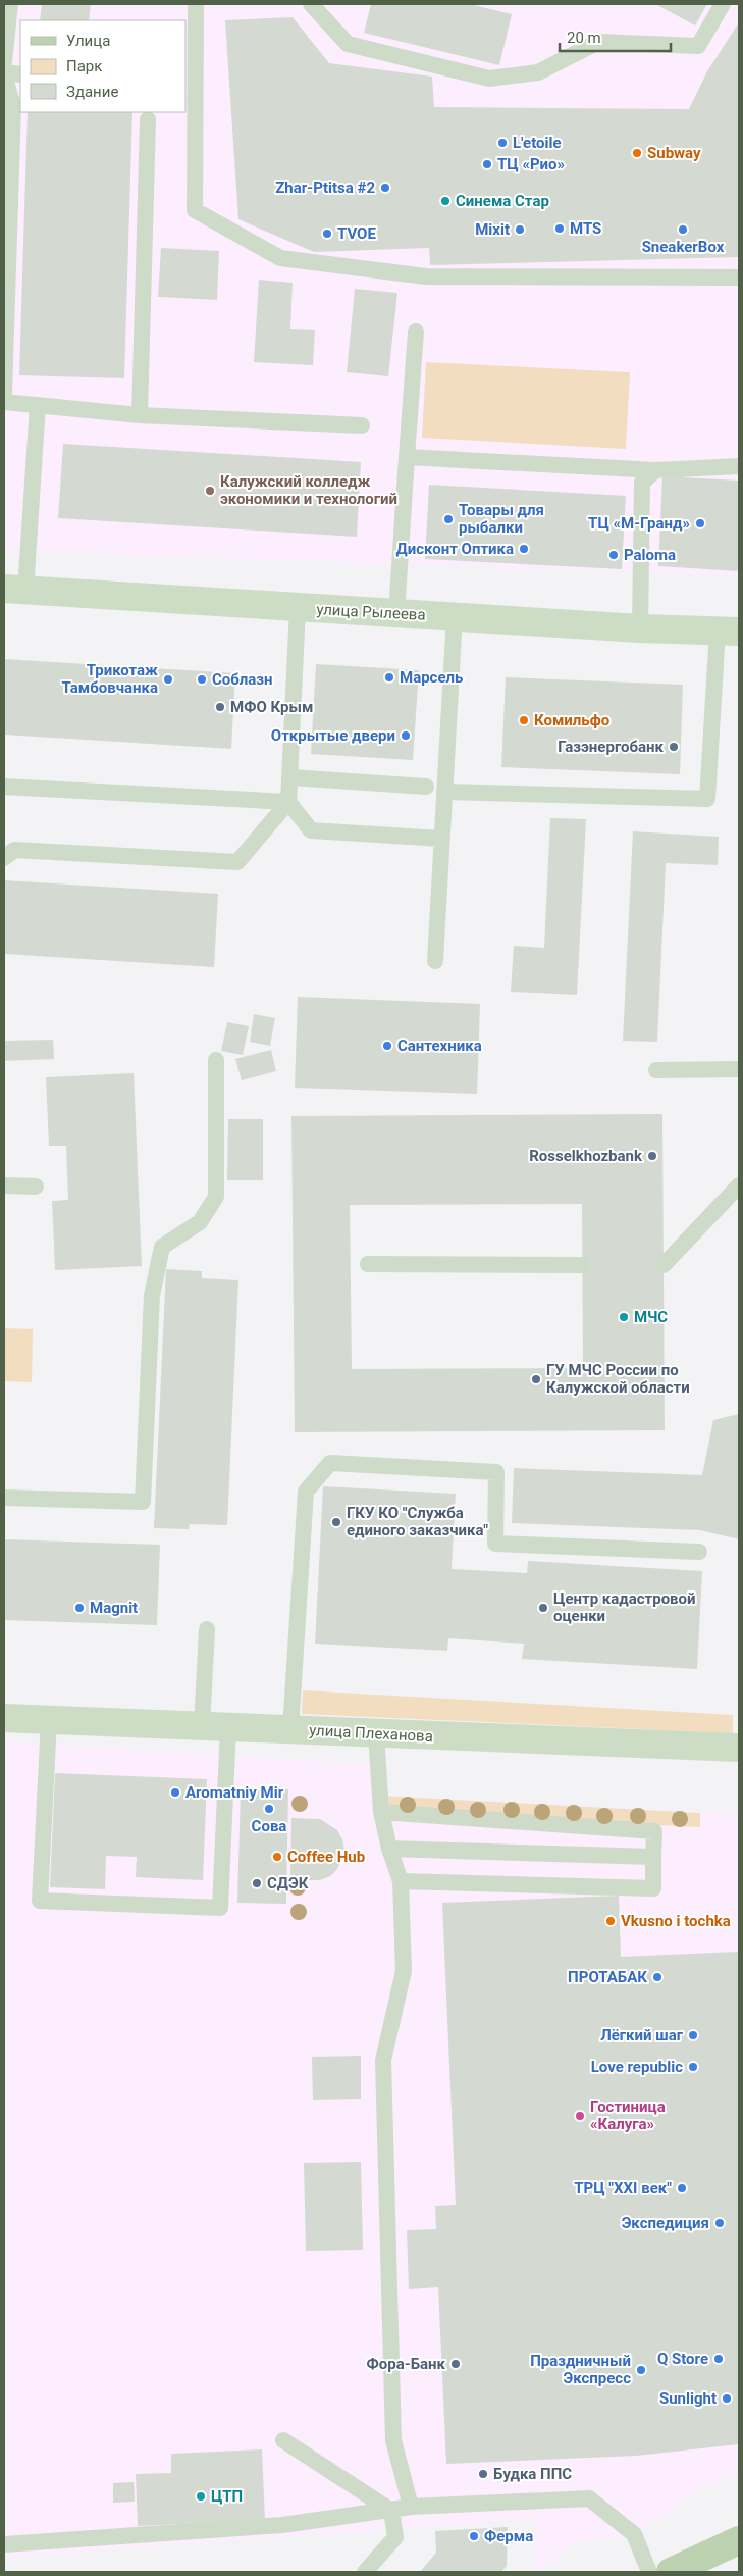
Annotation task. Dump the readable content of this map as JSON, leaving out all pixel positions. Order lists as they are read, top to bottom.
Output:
{
  "streets": {
    "main road": ["улица Рылеева", "улица Плеханова"]
  },
  "places": [
    "L'etoile",
    "Subway",
    "ТЦ «Рио»",
    "Zhar-Ptitsa #2",
    "Синема Стар",
    "MTS",
    "Mixit",
    "SneakerBox",
    "TVOE",
    "Калужский колледж экономики и технологий",
    "Товары для рыбалки",
    "ТЦ «М-Гранд»",
    "Дисконт Оптика",
    "Paloma",
    "Марсель",
    "Трикотаж Тамбовчанка",
    "Соблазн",
    "МФО Крым",
    "Комильфо",
    "Открытые двери",
    "Газэнергобанк",
    "Сантехника",
    "Rosselkhozbank",
    "МЧС",
    "ГУ МЧС России по Калужской области",
    "ГКУ КО \"Служба единого заказчика\"",
    "Magnit",
    "Центр кадастровой оценки",
    "Aromatniy Mir",
    "Сова",
    "Coffee Hub",
    "СДЭК",
    "Vkusno i tochka",
    "ПРОТАБАК",
    "Лёгкий шаг",
    "Love republic",
    "Гостиница «Калуга»",
    "ТРЦ \"XXI век\"",
    "Экспедиция",
    "Q Store",
    "Фора-Банк",
    "Праздничный Экспресс",
    "Sunlight",
    "Будка ППС",
    "ЦТП",
    "Ферма"
  ],
  "legend": ["Улица", "Парк", "Здание"],
  "scale_bar": "20 m"
}
